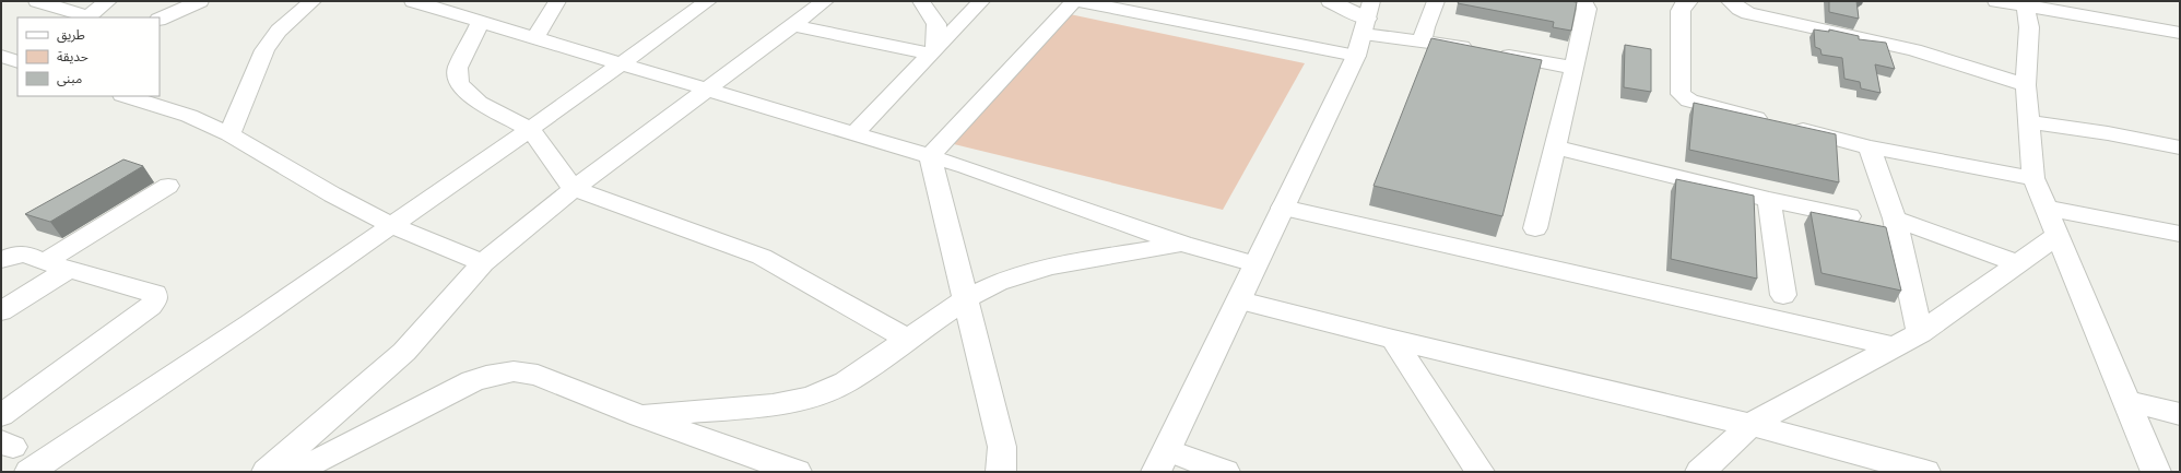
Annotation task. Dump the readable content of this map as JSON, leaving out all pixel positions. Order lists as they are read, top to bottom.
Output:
{
  "legend": ["طريق", "حديقة", "مبنى"]
}
